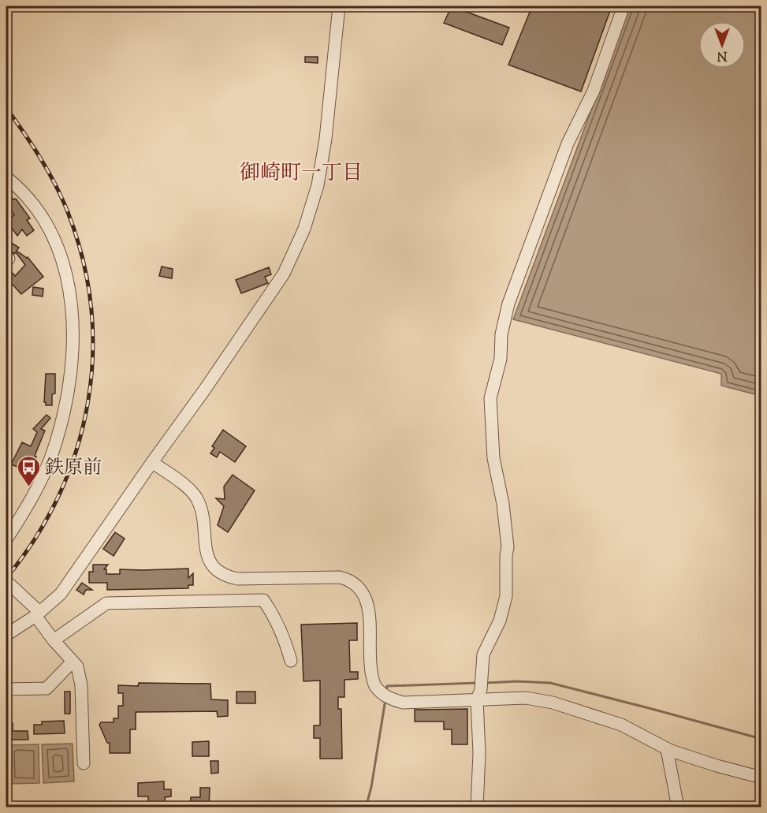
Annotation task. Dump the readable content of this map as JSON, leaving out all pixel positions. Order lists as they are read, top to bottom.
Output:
{
  "districts": ["御崎町一丁目"],
  "places": {
    "bus stop": ["鉄原前"]
  },
  "north": "bottom"
}
